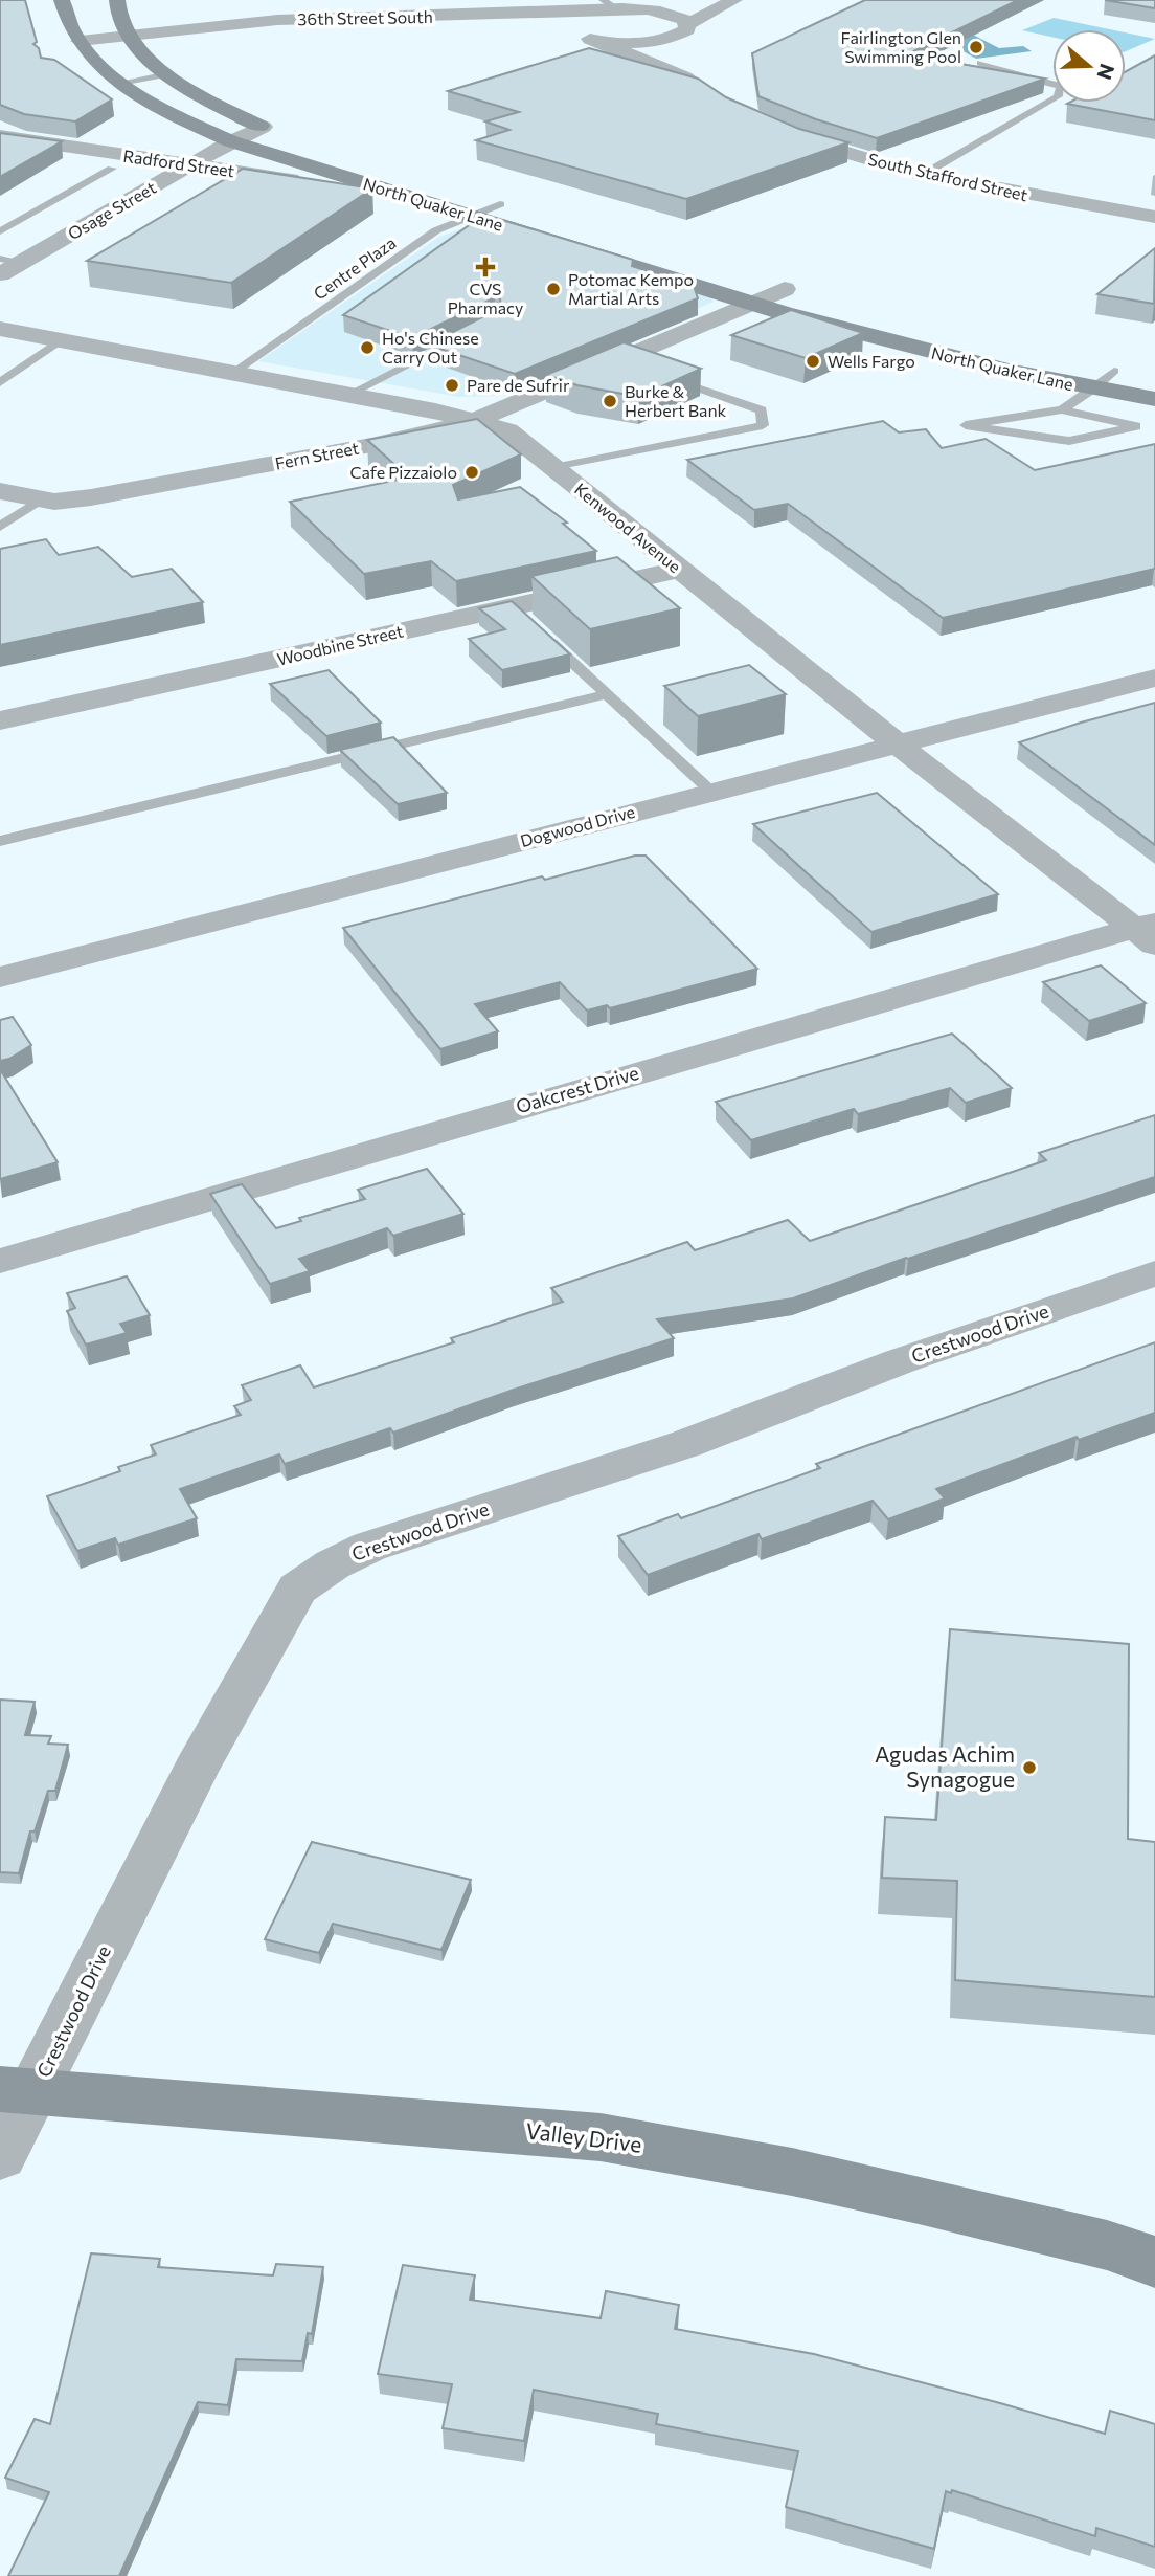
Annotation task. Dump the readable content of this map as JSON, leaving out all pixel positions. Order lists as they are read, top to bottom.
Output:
{
  "streets": {
    "main road": ["North Quaker Lane", "Valley Drive"],
    "street": [
      "36th Street South",
      "Radford Street",
      "South Stafford Street",
      "Osage Street",
      "Fern Street",
      "Kenwood Avenue",
      "Woodbine Street",
      "Dogwood Drive",
      "Oakcrest Drive",
      "Crestwood Drive"
    ],
    "lane": ["Centre Plaza"]
  },
  "crossings": [
    ["36th Street South", "North Quaker Lane"],
    ["Radford Street", "North Quaker Lane"],
    ["Radford Street", "Osage Street"],
    ["North Quaker Lane", "Osage Street"],
    ["North Quaker Lane", "Centre Plaza"],
    ["North Quaker Lane", "Fern Street"],
    ["Centre Plaza", "Kenwood Avenue"],
    ["Fern Street", "Kenwood Avenue"],
    ["Kenwood Avenue", "Woodbine Street"],
    ["Kenwood Avenue", "Dogwood Drive"],
    ["Kenwood Avenue", "Oakcrest Drive"],
    ["Crestwood Drive", "Valley Drive"]
  ],
  "places": {
    "other": [
      "Fairlington Glen Swimming Pool",
      "Potomac Kempo Martial Arts",
      "Ho's Chinese Carry Out",
      "Wells Fargo",
      "Pare de Sufrir",
      "Burke & Herbert Bank",
      "Cafe Pizzaiolo",
      "Agudas Achim Synagogue"
    ],
    "health": ["CVS Pharmacy"]
  },
  "north": "right"
}
